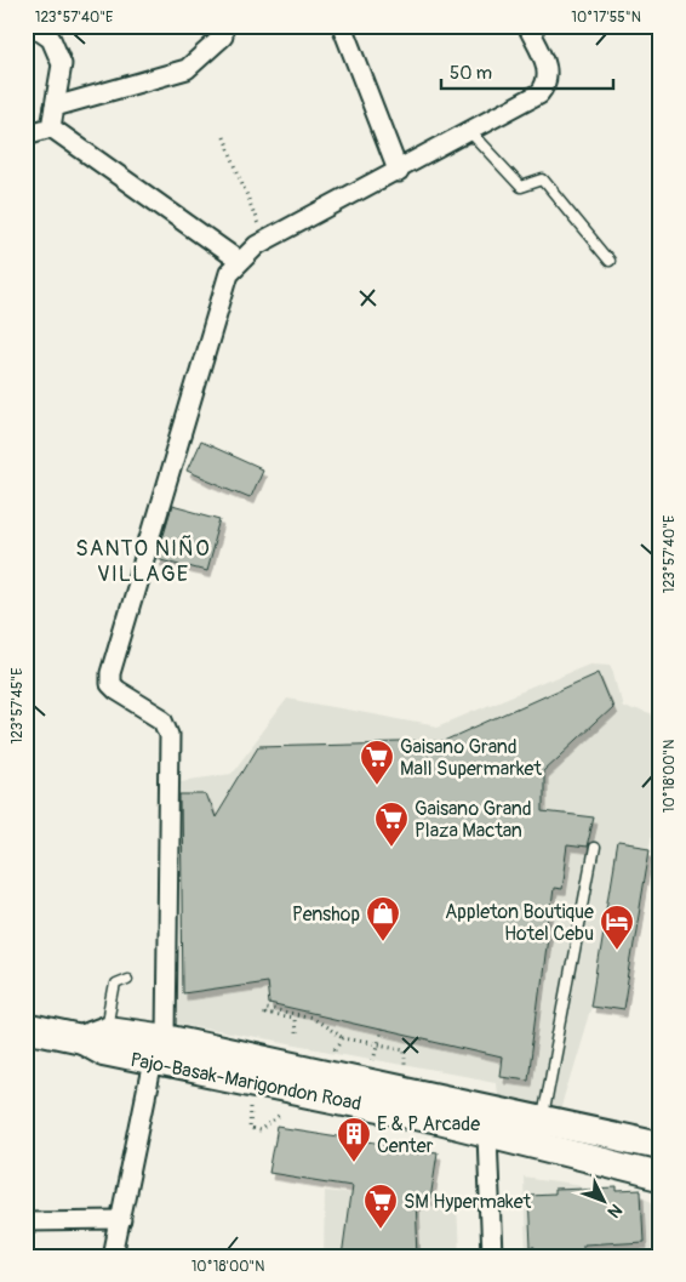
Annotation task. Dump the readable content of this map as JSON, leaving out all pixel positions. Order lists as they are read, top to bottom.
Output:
{
  "streets": {
    "main road": ["Pajo-Basak-Marigondon Road"]
  },
  "districts": ["SANTO NIÑO VILLAGE"],
  "places": {
    "supermarket": ["Gaisano Grand Mall Supermarket", "Gaisano Grand Plaza Mactan", "SM Hypermaket"],
    "shop": ["Penshop"],
    "hotel": ["Appleton Boutique Hotel Cebu"],
    "building": ["E & P Arcade Center"]
  },
  "scale_bar": "50 m",
  "north": "bottom right",
  "coordinates": [
    "123°57'40\"E",
    "10°17'55\"N",
    "123°57'45\"E",
    "10°18'00\"N"
  ]
}
